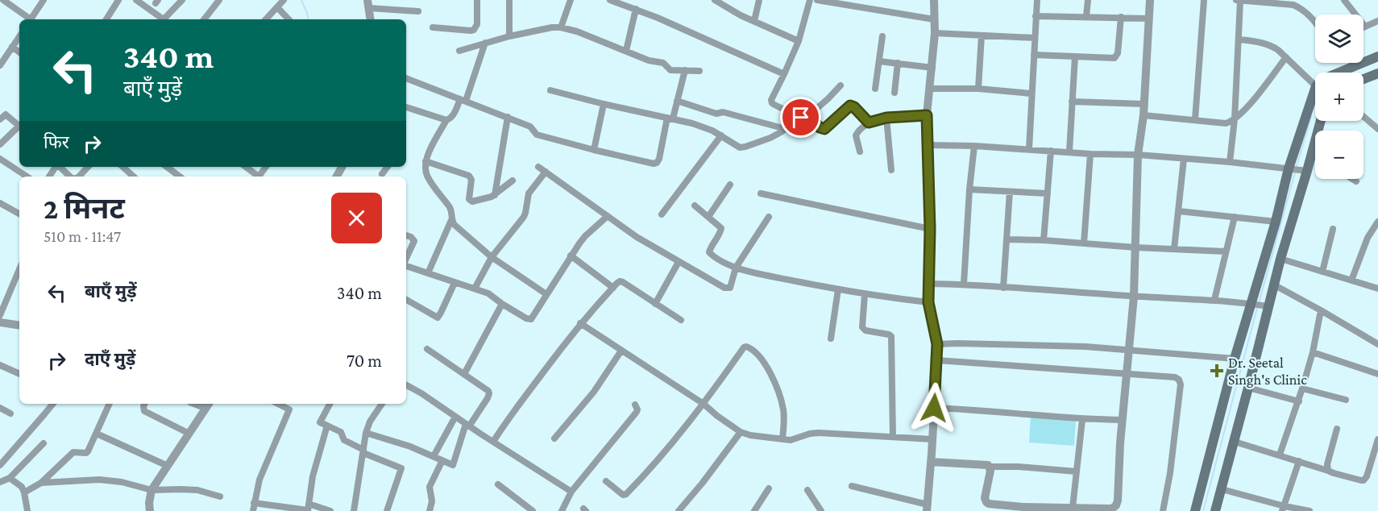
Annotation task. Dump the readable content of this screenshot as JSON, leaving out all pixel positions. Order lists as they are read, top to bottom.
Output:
{
  "places": {
    "health": ["Dr. Seetal Singh's Clinic"]
  },
  "page": {
    "map_buttons": ["+", "−"],
    "turn": ["340 m", "बाएँ मुड़ें"],
    "then": "फिर",
    "heading": ["2 मिनट", "510 m · 11:47"],
    "list": [
      {
        "name": "बाएँ मुड़ें",
        "value": "340 m"
      },
      {
        "name": "दाएँ मुड़ें",
        "value": "70 m"
      }
    ]
  }
}
